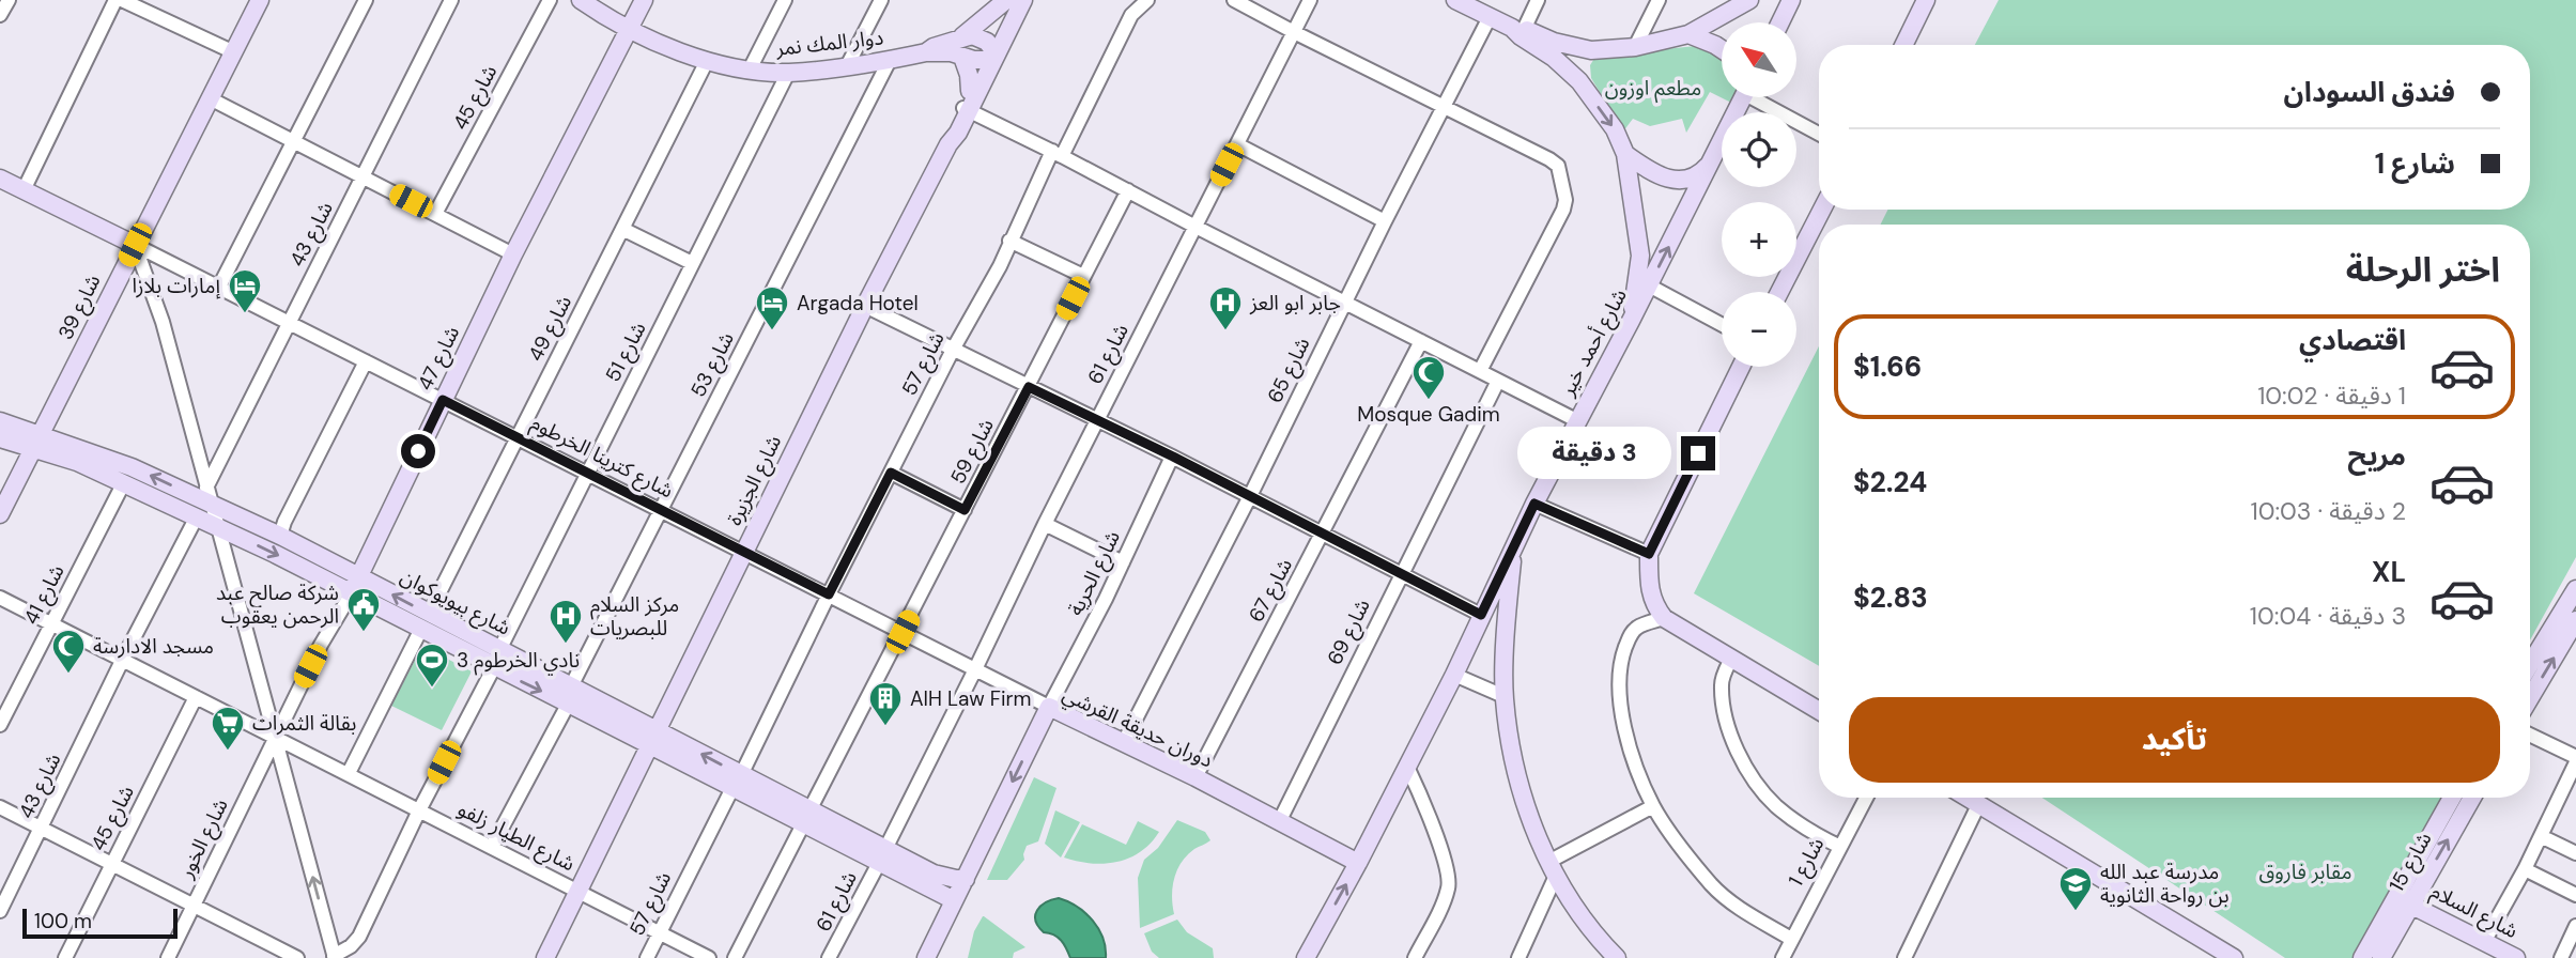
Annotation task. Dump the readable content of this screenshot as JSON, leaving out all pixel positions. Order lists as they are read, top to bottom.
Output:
{
  "streets": {
    "street": [
      "دوار المك نمر",
      "شارع 45",
      "شارع 43",
      "شارع 39",
      "شارع 49",
      "شارع أحمد خير",
      "شارع 51",
      "شارع 61",
      "شارع 47",
      "شارع 57",
      "شارع 53",
      "شارع 65",
      "شارع 59",
      "شارع كترينا الخرطوم",
      "شارع الجزيرة",
      "شارع الحرية",
      "شارع 67",
      "شارع 41",
      "شارع بيويوكوان",
      "شارع 69",
      "دوران حديقة القرشي",
      "شارع الطيار زلفو",
      "شارع الخور",
      "شارع 1",
      "شارع 15",
      "شارع السلام"
    ]
  },
  "crossings": [
    ["دوار المك نمر", "شارع 49"],
    ["دوار المك نمر", "شارع 51"],
    ["دوار المك نمر", "شارع 47"],
    ["دوار المك نمر", "شارع 53"],
    ["شارع 45", "شارع الطيار زلفو"],
    ["شارع 43", "شارع كترينا الخرطوم"],
    ["شارع 43", "شارع بيويوكوان"],
    ["شارع 43", "شارع الطيار زلفو"],
    ["شارع 39", "شارع كترينا الخرطوم"],
    ["شارع 39", "شارع بيويوكوان"],
    ["شارع 49", "شارع كترينا الخرطوم"],
    ["شارع 49", "شارع بيويوكوان"],
    ["شارع 49", "شارع الطيار زلفو"],
    ["شارع أحمد خير", "دوران حديقة القرشي"],
    ["شارع 51", "شارع كترينا الخرطوم"],
    ["شارع 51", "شارع بيويوكوان"],
    ["شارع 61", "شارع كترينا الخرطوم"],
    ["شارع 61", "شارع بيويوكوان"],
    ["شارع 47", "شارع كترينا الخرطوم"],
    ["شارع 47", "شارع بيويوكوان"],
    ["شارع 47", "شارع الطيار زلفو"],
    ["شارع 47", "شارع الخور"],
    ["شارع 57", "شارع كترينا الخرطوم"],
    ["شارع 57", "شارع بيويوكوان"],
    ["شارع 57", "شارع الطيار زلفو"],
    ["شارع 53", "شارع كترينا الخرطوم"],
    ["شارع 53", "شارع بيويوكوان"],
    ["شارع 53", "شارع الطيار زلفو"],
    ["شارع 65", "دوران حديقة القرشي"],
    ["شارع 59", "شارع كترينا الخرطوم"],
    ["شارع 59", "شارع بيويوكوان"],
    ["شارع كترينا الخرطوم", "شارع الجزيرة"],
    ["شارع كترينا الخرطوم", "شارع الحرية"],
    ["شارع كترينا الخرطوم", "دوران حديقة القرشي"],
    ["شارع الجزيرة", "شارع بيويوكوان"],
    ["شارع الجزيرة", "شارع الطيار زلفو"],
    ["شارع الحرية", "دوران حديقة القرشي"],
    ["شارع 67", "دوران حديقة القرشي"],
    ["شارع 41", "شارع بيويوكوان"],
    ["شارع 41", "شارع الطيار زلفو"],
    ["شارع بيويوكوان", "دوران حديقة القرشي"],
    ["شارع 69", "دوران حديقة القرشي"],
    ["شارع الطيار زلفو", "شارع الخور"],
    ["شارع 15", "شارع السلام"]
  ],
  "parks": ["مطعم اوزون", "مقابر فاروق"],
  "places": {
    "hotel": ["إمارات بلازا", "Argada Hotel"],
    "hospital": ["جابر ابو العز", "مركز السلام للبصريات"],
    "mosque": ["Mosque Gadim", "مسجد الادارسة"],
    "public building": ["شركة صالح عبد الرحمن يعقوب"],
    "sports": ["نادي الخرطوم 3"],
    "building": ["AIH Law Firm"],
    "supermarket": ["بقالة الثمرات"],
    "school or university": ["مدرسة عبد الله بن رواحة الثانوية"]
  },
  "scale_bar": "100 m",
  "north": "top left",
  "page": {
    "map_buttons": ["+", "−"],
    "banner": ["فندق السودان", "شارع 1"],
    "heading": "اختر الرحلة",
    "list": [
      {
        "name": "اقتصادي",
        "note": "1 دقيقة · 10:02",
        "value": "$1.66"
      },
      {
        "name": "مريح",
        "note": "2 دقيقة · 10:03",
        "value": "$2.24"
      },
      {
        "name": "XL",
        "note": "3 دقيقة · 10:04",
        "value": "$2.83"
      }
    ],
    "bubble": "3 دقيقة",
    "buttons": "تأكيد",
    "scale": "100 m"
  }
}
